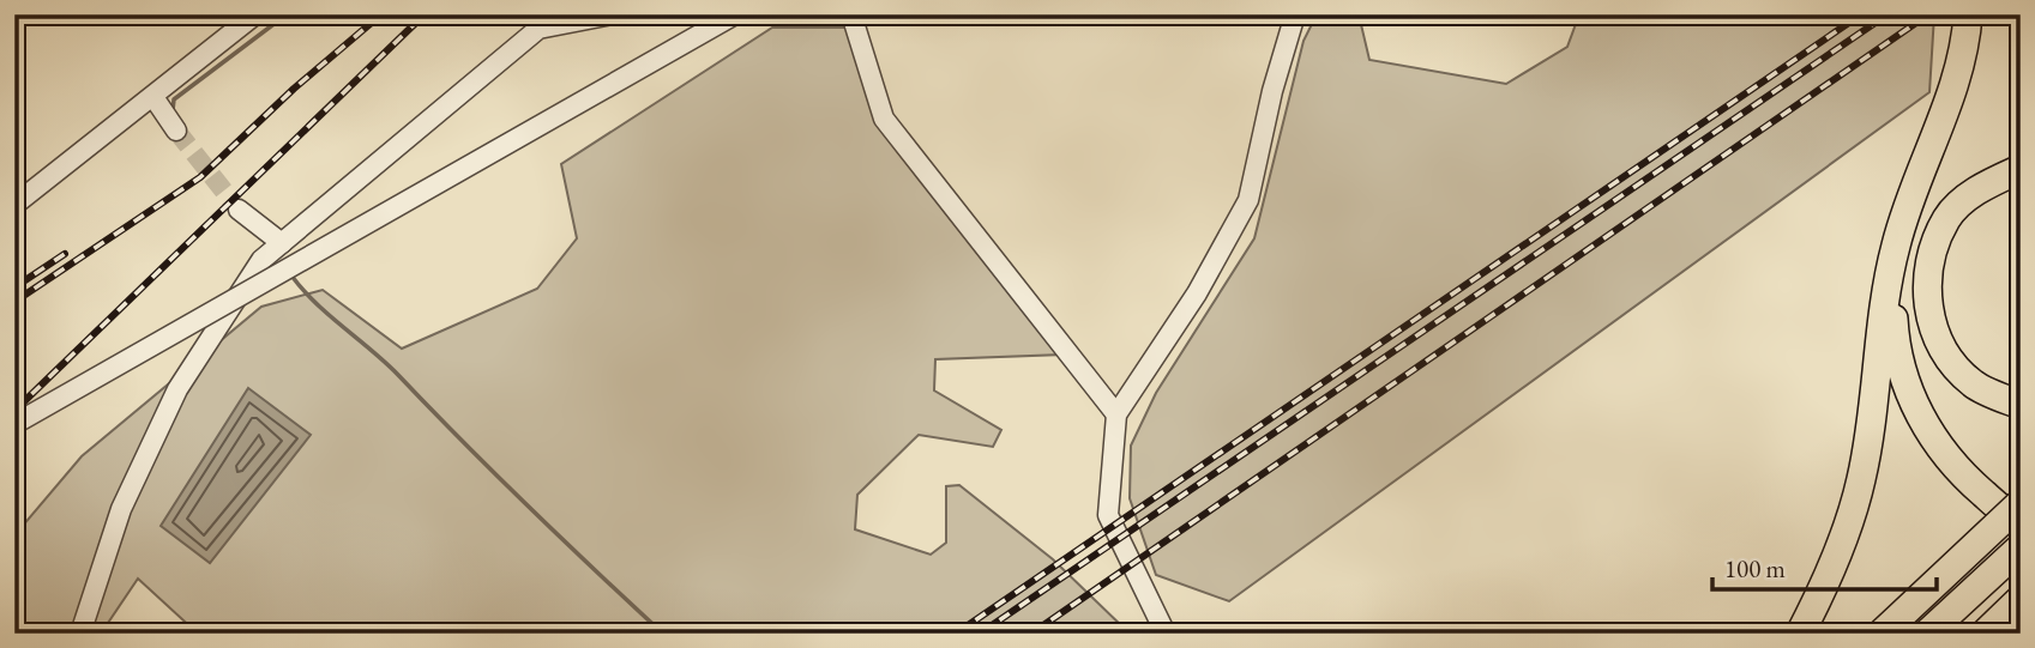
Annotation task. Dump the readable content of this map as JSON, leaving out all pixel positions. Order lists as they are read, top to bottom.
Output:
{
  "scale_bar": "100 m"
}
